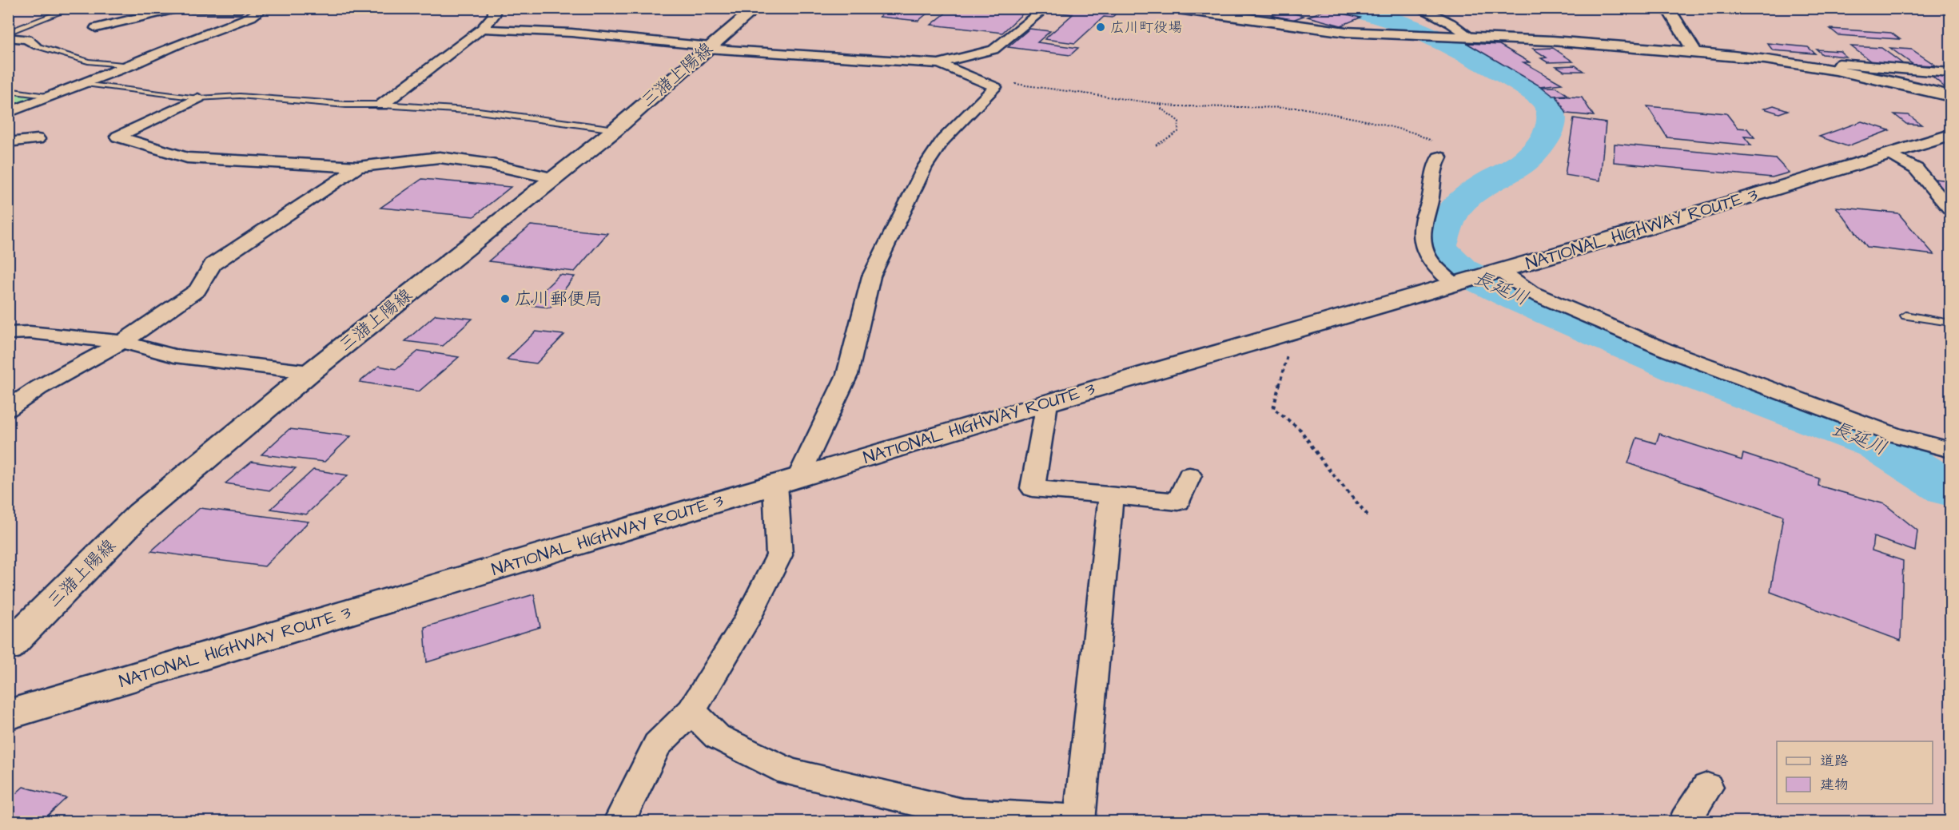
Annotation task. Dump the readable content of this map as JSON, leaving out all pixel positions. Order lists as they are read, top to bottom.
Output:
{
  "streets": {
    "main road": ["三潴上陽線", "NATIONAL HIGHWAY ROUTE 3"]
  },
  "water": ["長延川"],
  "places": ["広川町役場", "広川郵便局"],
  "legend": ["道路", "建物"]
}
